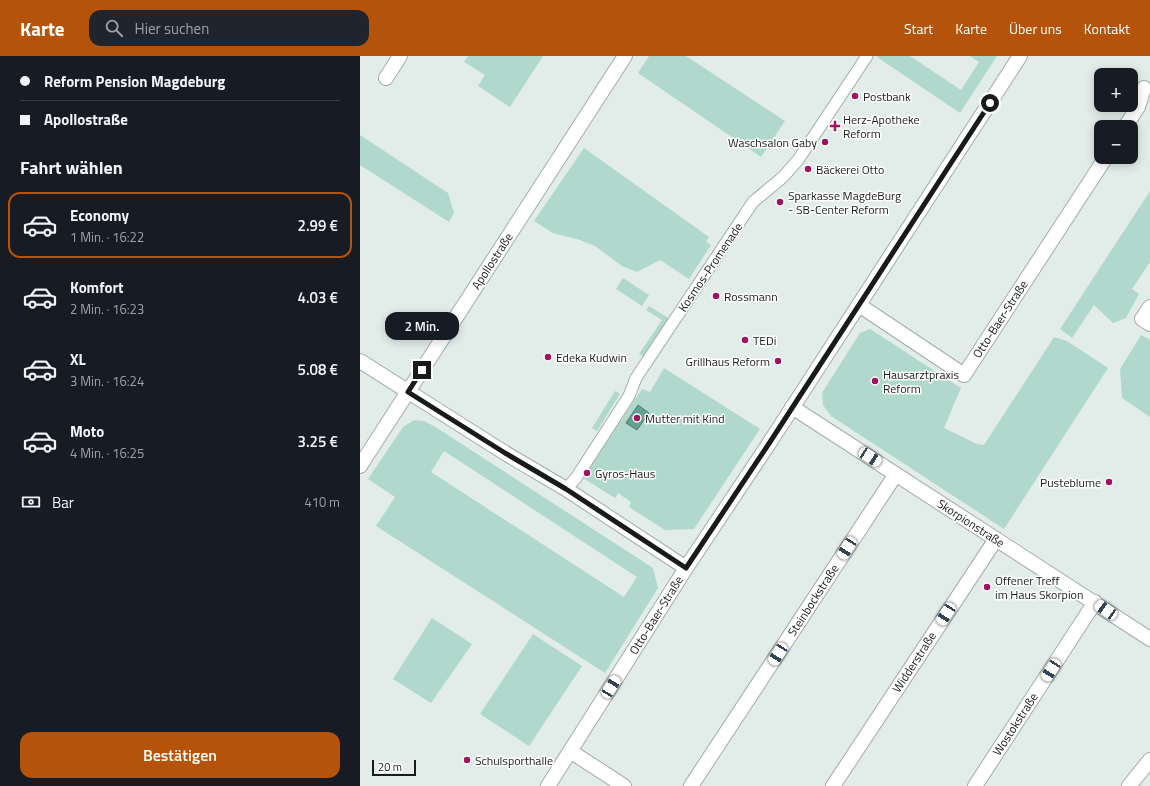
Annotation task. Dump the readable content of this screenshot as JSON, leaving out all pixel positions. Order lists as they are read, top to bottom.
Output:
{
  "streets": {
    "street": [
      "Apollostraße",
      "Kosmos-Promenade",
      "Otto-Baer-Straße",
      "Skorpionstraße",
      "Steinbockstraße",
      "Widderstraße",
      "Wostokstraße"
    ]
  },
  "crossings": [
    ["Otto-Baer-Straße", "Skorpionstraße"],
    ["Skorpionstraße", "Steinbockstraße"],
    ["Skorpionstraße", "Widderstraße"],
    ["Skorpionstraße", "Wostokstraße"]
  ],
  "places": {
    "other": [
      "Postbank",
      "Waschsalon Gaby",
      "Bäckerei Otto",
      "Sparkasse MagdeBurg - SB-Center Reform",
      "Rossmann",
      "TEDi",
      "Edeka Kudwin",
      "Grillhaus Reform",
      "Hausarztpraxis Reform",
      "Mutter mit Kind",
      "Gyros-Haus",
      "Pusteblume",
      "Offener Treff im Haus Skorpion",
      "Schulsporthalle"
    ],
    "health": ["Herz-Apotheke Reform"]
  },
  "scale_bar": "20 m",
  "page": {
    "header": "Karte",
    "search": "Hier suchen",
    "nav": [
      "Start",
      "Karte",
      "Über uns",
      "Kontakt"
    ],
    "banner": ["Reform Pension Magdeburg", "Apollostraße"],
    "map_buttons": ["+", "−"],
    "heading": "Fahrt wählen",
    "list": [
      {
        "name": "Economy",
        "note": "1 Min. · 16:22",
        "value": "2.99 €"
      },
      {
        "name": "Komfort",
        "note": "2 Min. · 16:23",
        "value": "4.03 €"
      },
      {
        "name": "XL",
        "note": "3 Min. · 16:24",
        "value": "5.08 €"
      },
      {
        "name": "Moto",
        "note": "4 Min. · 16:25",
        "value": "3.25 €"
      }
    ],
    "bubble": "2 Min.",
    "pay": ["Bar", "410 m"],
    "buttons": "Bestätigen",
    "scale": "20 m"
  }
}
